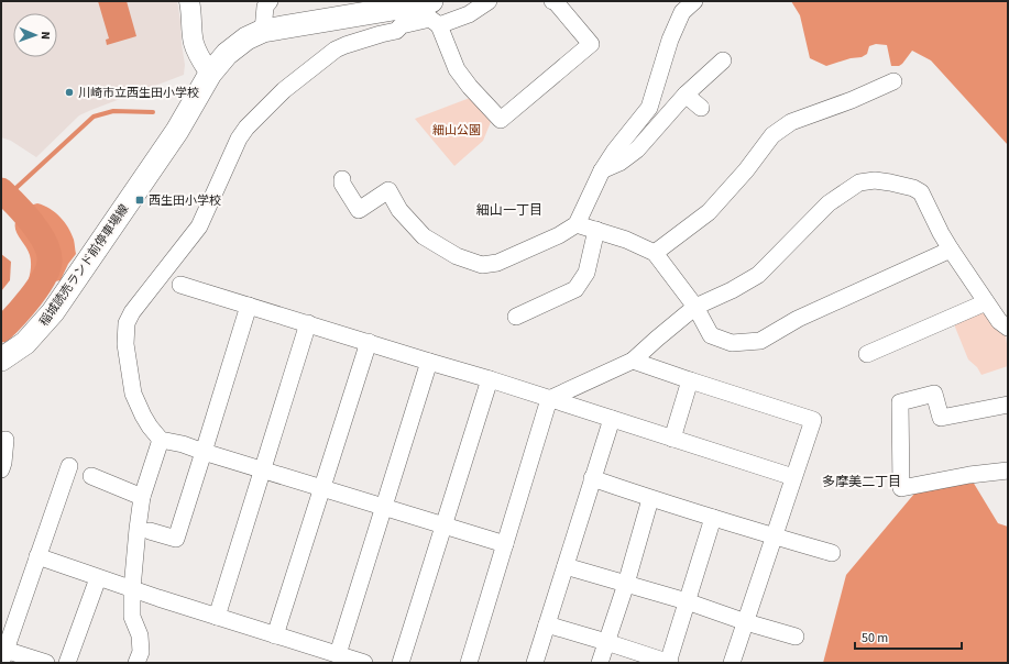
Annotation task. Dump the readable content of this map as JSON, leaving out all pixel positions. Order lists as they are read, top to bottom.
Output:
{
  "streets": {
    "main road": ["稲城読売ランド前停車場線"]
  },
  "districts": ["細山一丁目", "多摩美二丁目"],
  "parks": ["細山公園"],
  "places": {
    "other": ["川崎市立西生田小学校"],
    "transit": ["西生田小学校"]
  },
  "scale_bar": "50 m",
  "north": "right"
}
